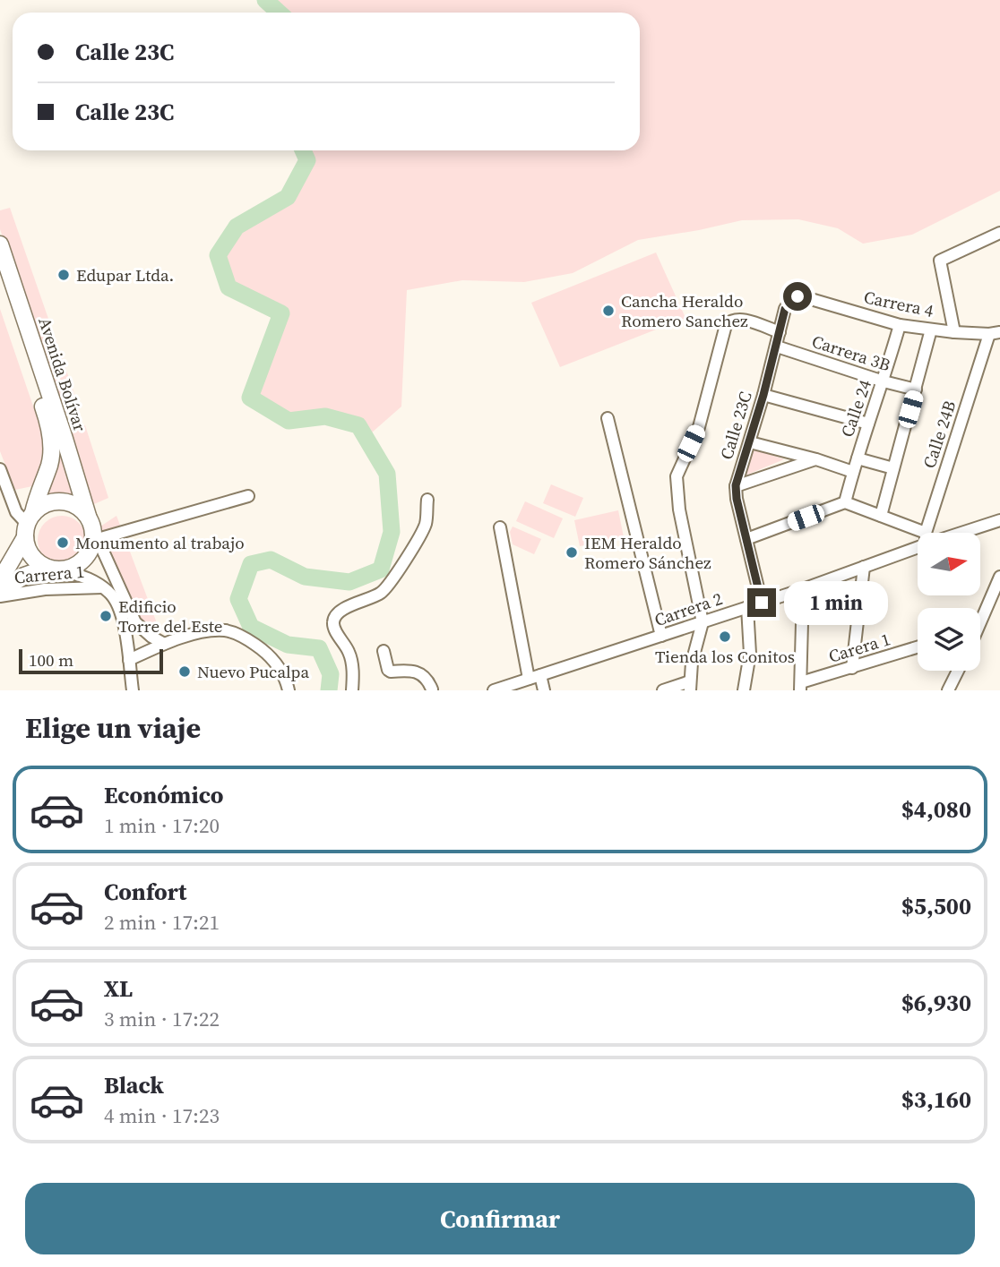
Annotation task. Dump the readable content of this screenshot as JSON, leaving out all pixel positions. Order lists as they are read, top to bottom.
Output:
{
  "streets": {
    "main road": ["Avenida Bolívar"],
    "street": [
      "Carrera 4",
      "Carrera 3B",
      "Calle 24",
      "Calle 23C",
      "Calle 24B",
      "Carrera 1",
      "Carrera 2",
      "Carera 1"
    ]
  },
  "crossings": [
    ["Carrera 4", "Calle 24"],
    ["Carrera 4", "Calle 23C"],
    ["Carrera 4", "Calle 24B"],
    ["Carrera 3B", "Calle 24"],
    ["Carrera 3B", "Calle 23C"],
    ["Calle 23C", "Carrera 2"]
  ],
  "places": [
    "Edupar Ltda.",
    "Cancha Heraldo Romero Sanchez",
    "Monumento al trabajo",
    "IEM Heraldo Romero Sánchez",
    "Edificio Torre del Este",
    "Tienda los Conitos",
    "Nuevo Pucalpa"
  ],
  "scale_bar": "100 m",
  "north": "right",
  "page": {
    "banner": ["Calle 23C", "Calle 23C"],
    "bubble": "1 min",
    "scale": "100 m",
    "heading": "Elige un viaje",
    "list": [
      {
        "name": "Económico",
        "note": "1 min · 17:20",
        "value": "$4,080"
      },
      {
        "name": "Confort",
        "note": "2 min · 17:21",
        "value": "$5,500"
      },
      {
        "name": "XL",
        "note": "3 min · 17:22",
        "value": "$6,930"
      },
      {
        "name": "Black",
        "note": "4 min · 17:23",
        "value": "$3,160"
      }
    ],
    "buttons": "Confirmar"
  }
}
